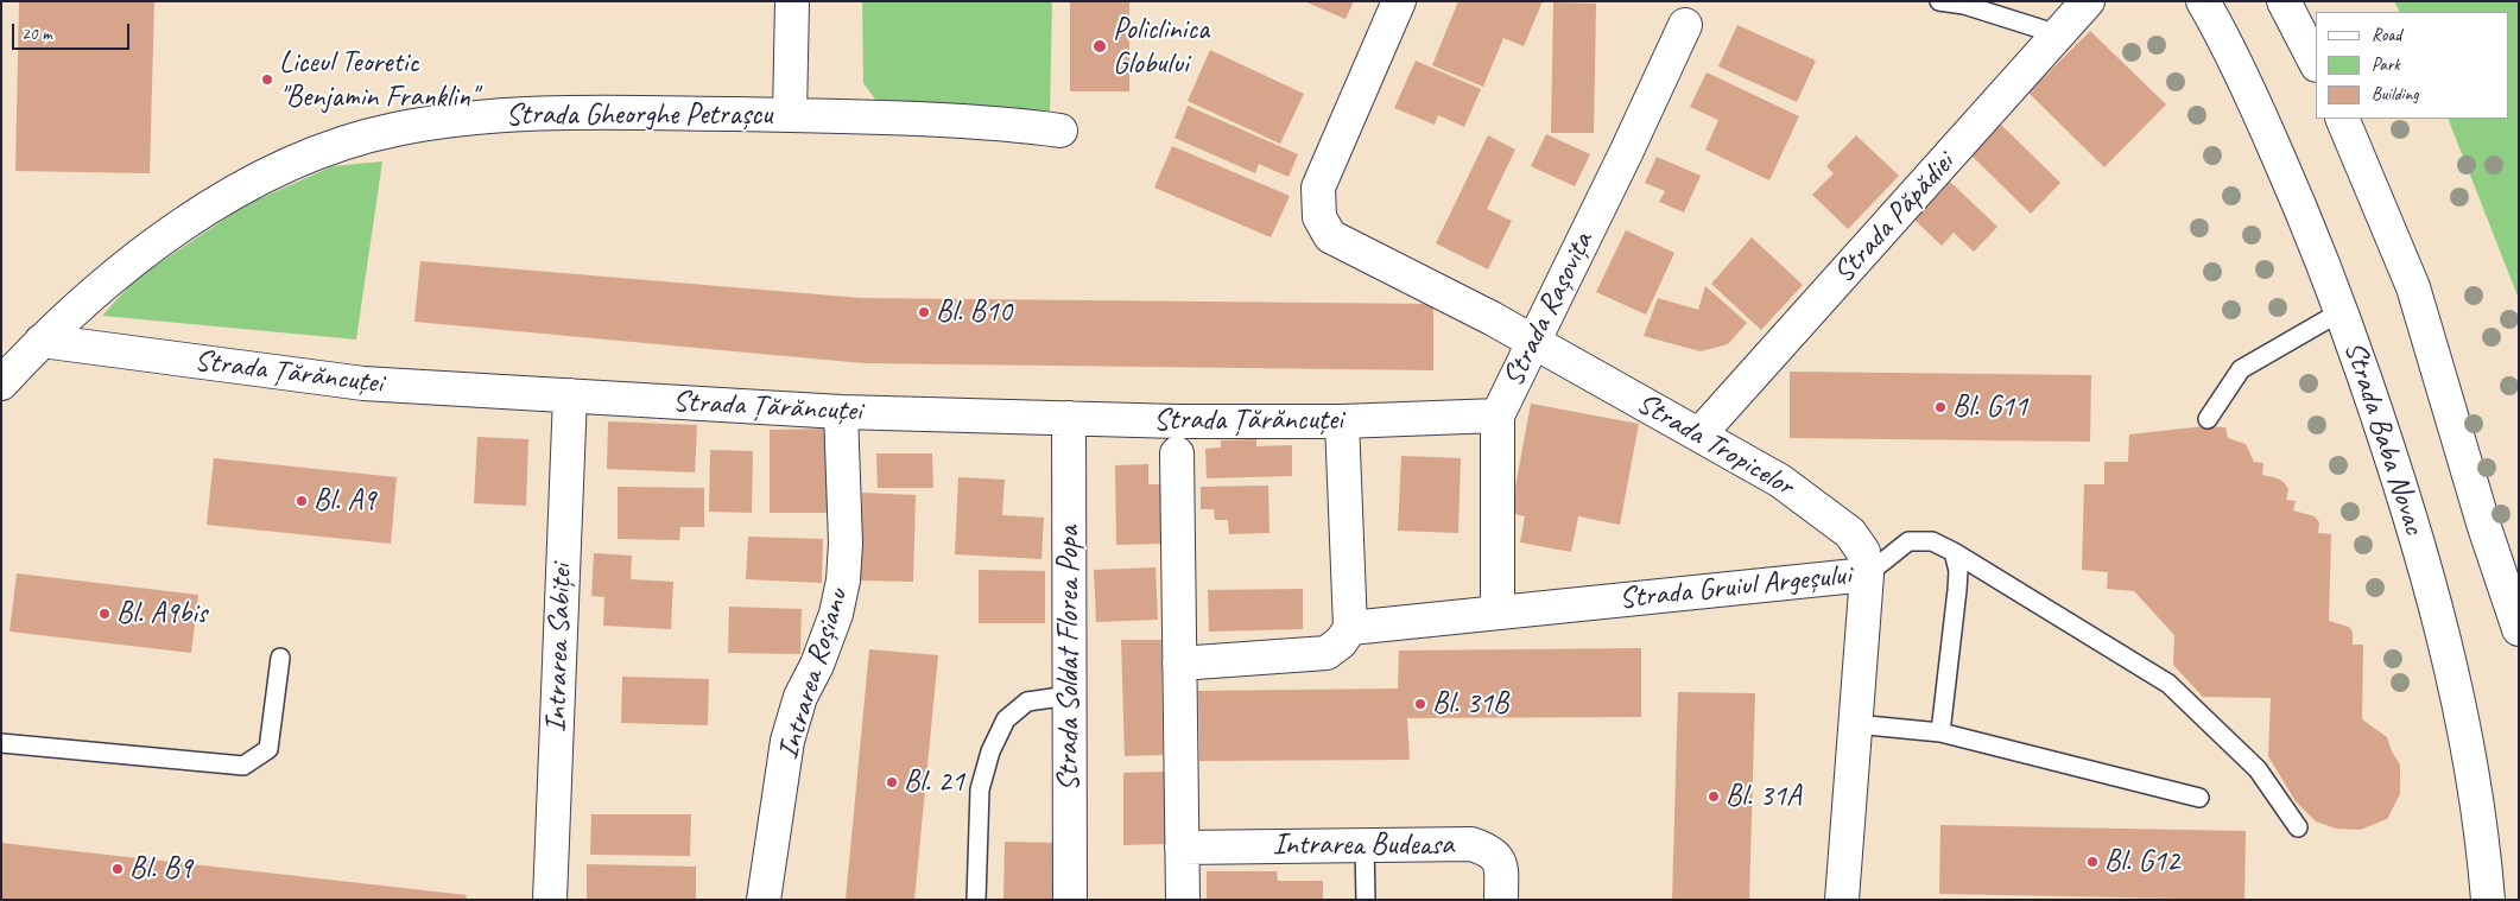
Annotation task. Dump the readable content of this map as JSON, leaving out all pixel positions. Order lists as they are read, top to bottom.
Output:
{
  "streets": {
    "street": [
      "Strada Gheorghe Petrașcu",
      "Strada Păpădiei",
      "Strada Rașovița",
      "Strada Țărăncuței",
      "Strada Baba Novac",
      "Strada Tropicelor",
      "Strada Gruiul Argeșului",
      "Intrarea Sabiței",
      "Strada Soldat Florea Popa",
      "Intrarea Roșianu",
      "Intrarea Budeasa"
    ]
  },
  "crossings": [
    ["Strada Gheorghe Petrașcu", "Strada Țărăncuței"],
    ["Strada Păpădiei", "Strada Tropicelor"],
    ["Strada Rașovița", "Strada Țărăncuței"],
    ["Strada Rașovița", "Strada Tropicelor"],
    ["Strada Rașovița", "Strada Gruiul Argeșului"],
    ["Strada Țărăncuței", "Intrarea Sabiței"],
    ["Strada Țărăncuței", "Strada Soldat Florea Popa"],
    ["Strada Țărăncuței", "Intrarea Roșianu"],
    ["Strada Țărăncuței", "Intrarea Budeasa"],
    ["Strada Tropicelor", "Strada Gruiul Argeșului"]
  ],
  "places": [
    "Policlinica Globului",
    "Liceul Teoretic \"Benjamin Franklin\"",
    "Bl. B10",
    "Bl. G11",
    "Bl. A9",
    "Bl. A9bis",
    "Bl. 31B",
    "Bl. 21",
    "Bl. 31A",
    "Bl. G12",
    "Bl. B9"
  ],
  "legend": ["Road", "Park", "Building"],
  "scale_bar": "20 m"
}
